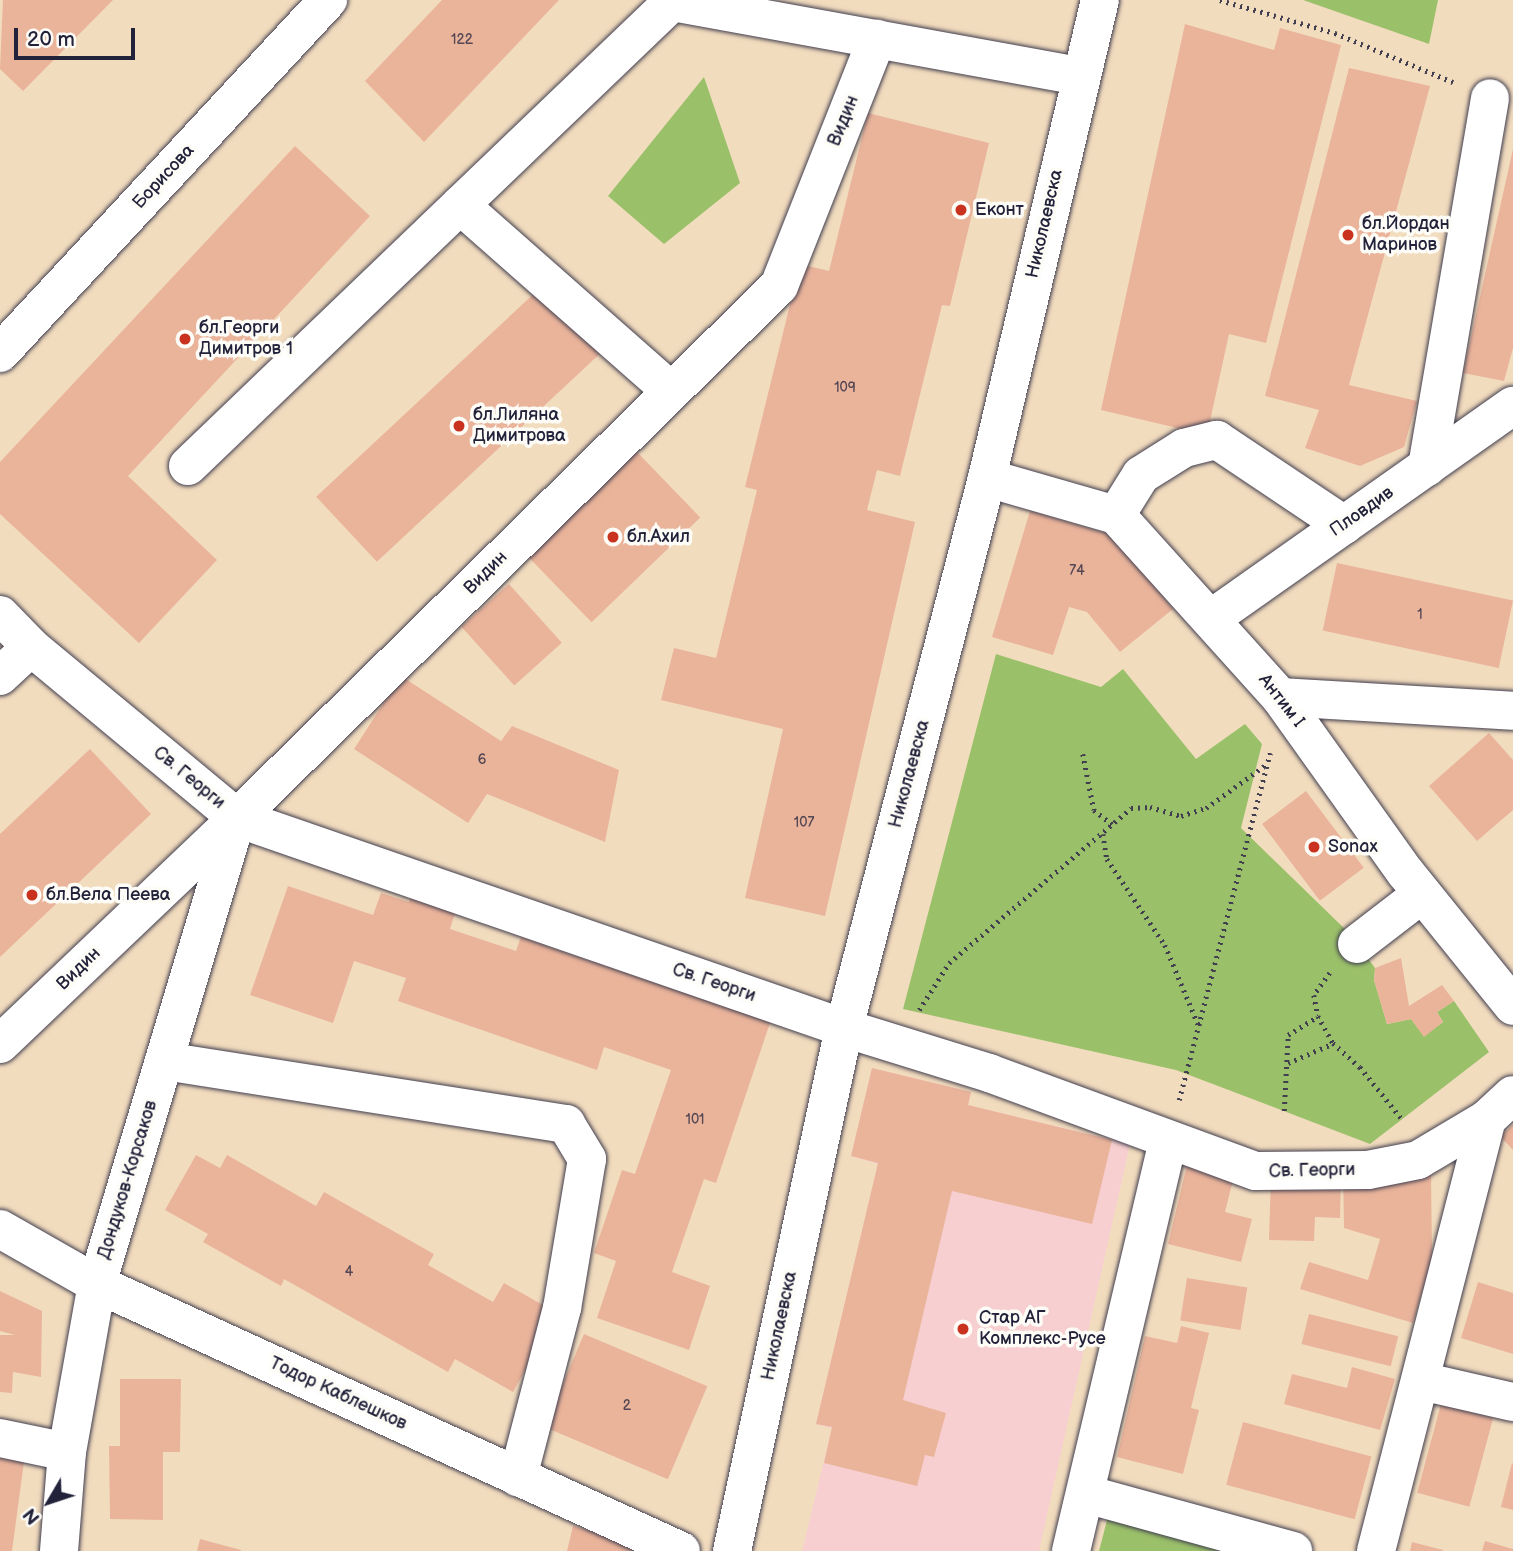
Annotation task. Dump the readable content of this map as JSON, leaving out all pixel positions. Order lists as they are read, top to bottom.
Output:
{
  "streets": {
    "street": [
      "Видин",
      "Борисова",
      "Николаевска",
      "Пловдив",
      "Антим I",
      "Св. Георги",
      "Дондуков-Корсаков",
      "Тодор Каблешков"
    ]
  },
  "crossings": [
    ["Видин", "Св. Георги"],
    ["Видин", "Дондуков-Корсаков"],
    ["Николаевска", "Св. Георги"],
    ["Пловдив", "Антим I"],
    ["Св. Георги", "Дондуков-Корсаков"],
    ["Дондуков-Корсаков", "Тодор Каблешков"]
  ],
  "places": [
    "Еконт",
    "бл.Йордан Маринов",
    "бл.Георги Димитров 1",
    "бл.Лиляна Димитрова",
    "бл.Ахил",
    "Sonax",
    "бл.Вела Пеева",
    "Стар АГ Комплекс-Русе"
  ],
  "house_numbers": [
    "122",
    "109",
    "74",
    "1",
    "6",
    "107",
    "101",
    "4",
    "2"
  ],
  "scale_bar": "20 m",
  "north": "bottom left"
}
